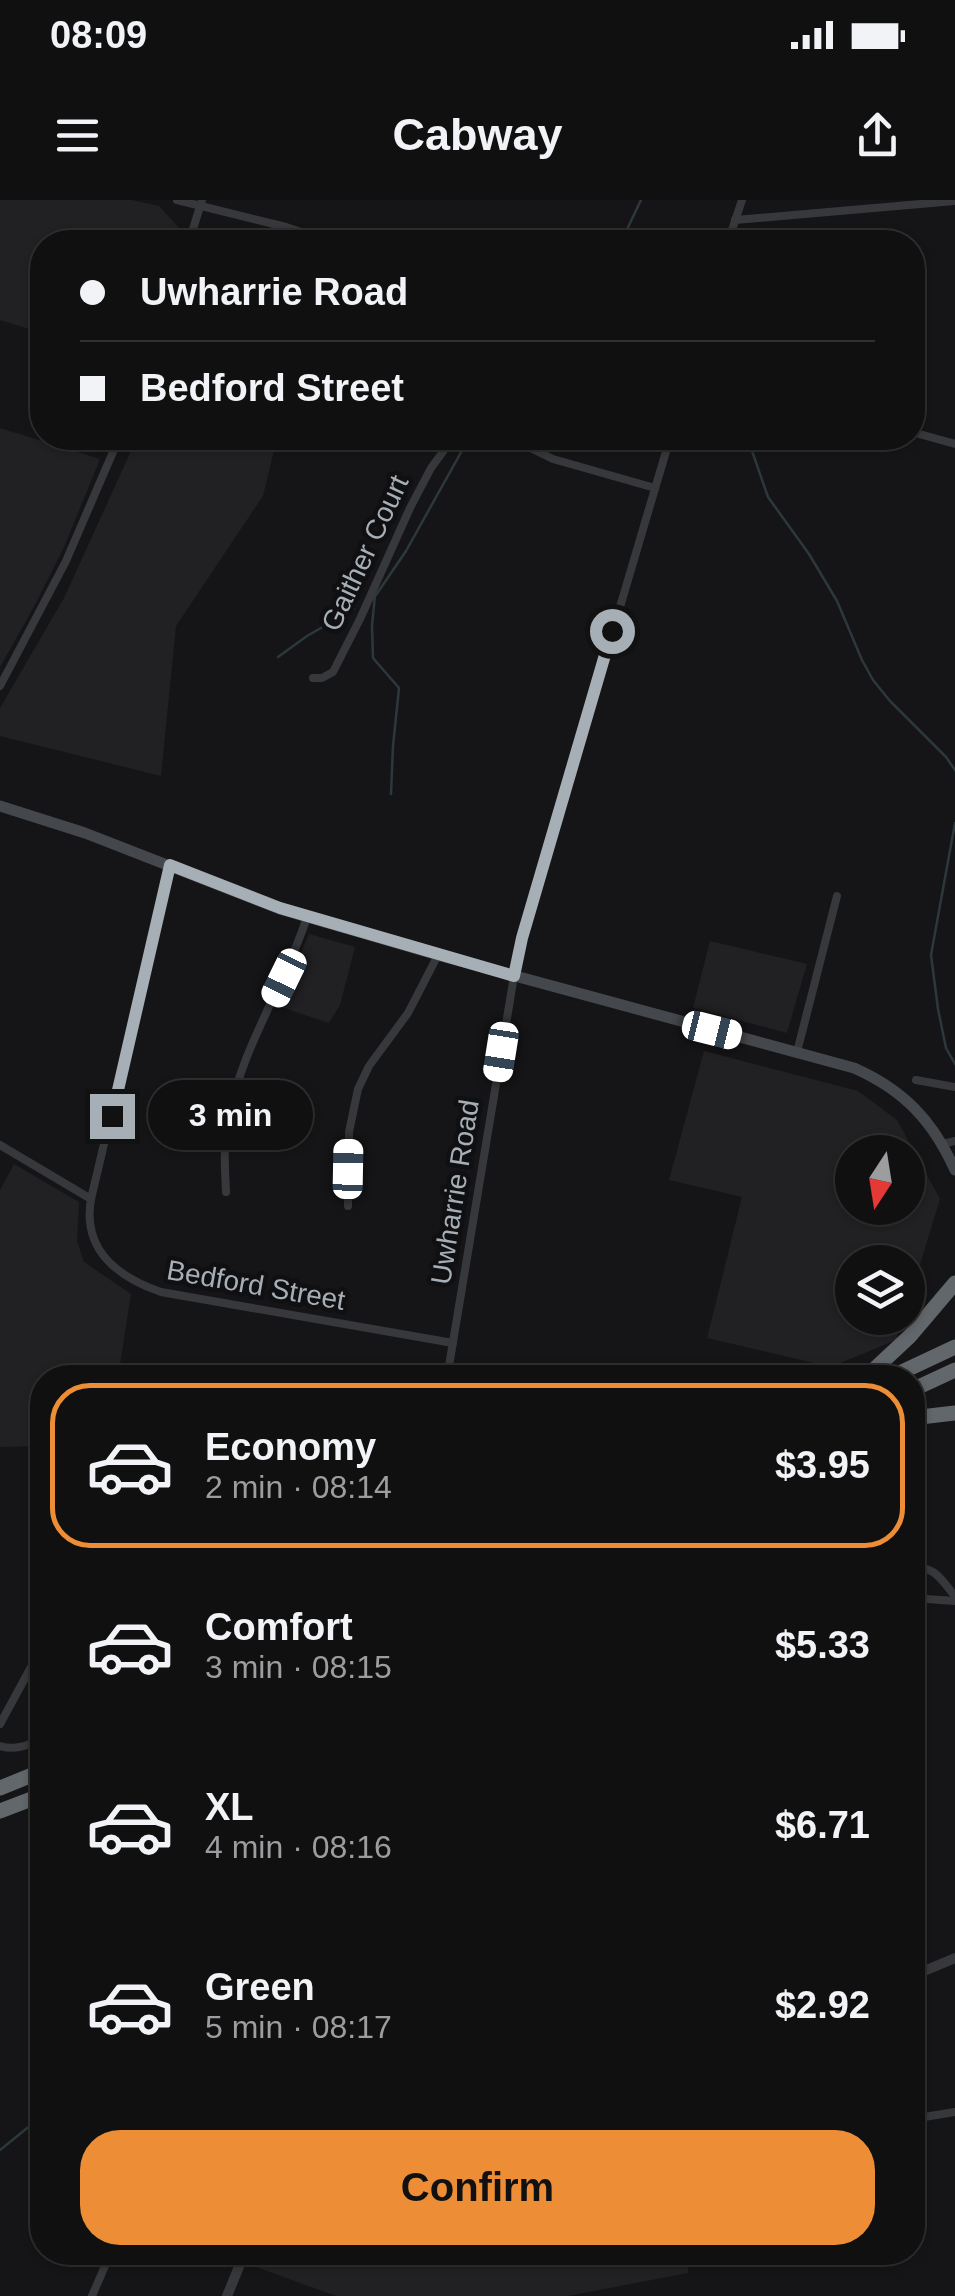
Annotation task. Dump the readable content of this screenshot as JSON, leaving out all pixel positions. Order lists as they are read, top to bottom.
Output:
{
  "streets": {
    "street": ["Gaither Court", "Uwharrie Road", "Bedford Street"]
  },
  "crossings": [
    ["Uwharrie Road", "Bedford Street"]
  ],
  "north": "bottom",
  "page": {
    "status": "08:09",
    "header": "Cabway",
    "banner": ["Uwharrie Road", "Bedford Street"],
    "bubble": "3 min",
    "list": [
      {
        "name": "Economy",
        "note": "2 min · 08:14",
        "value": "$3.95"
      },
      {
        "name": "Comfort",
        "note": "3 min · 08:15",
        "value": "$5.33"
      },
      {
        "name": "XL",
        "note": "4 min · 08:16",
        "value": "$6.71"
      },
      {
        "name": "Green",
        "note": "5 min · 08:17",
        "value": "$2.92"
      }
    ],
    "buttons": "Confirm"
  }
}
